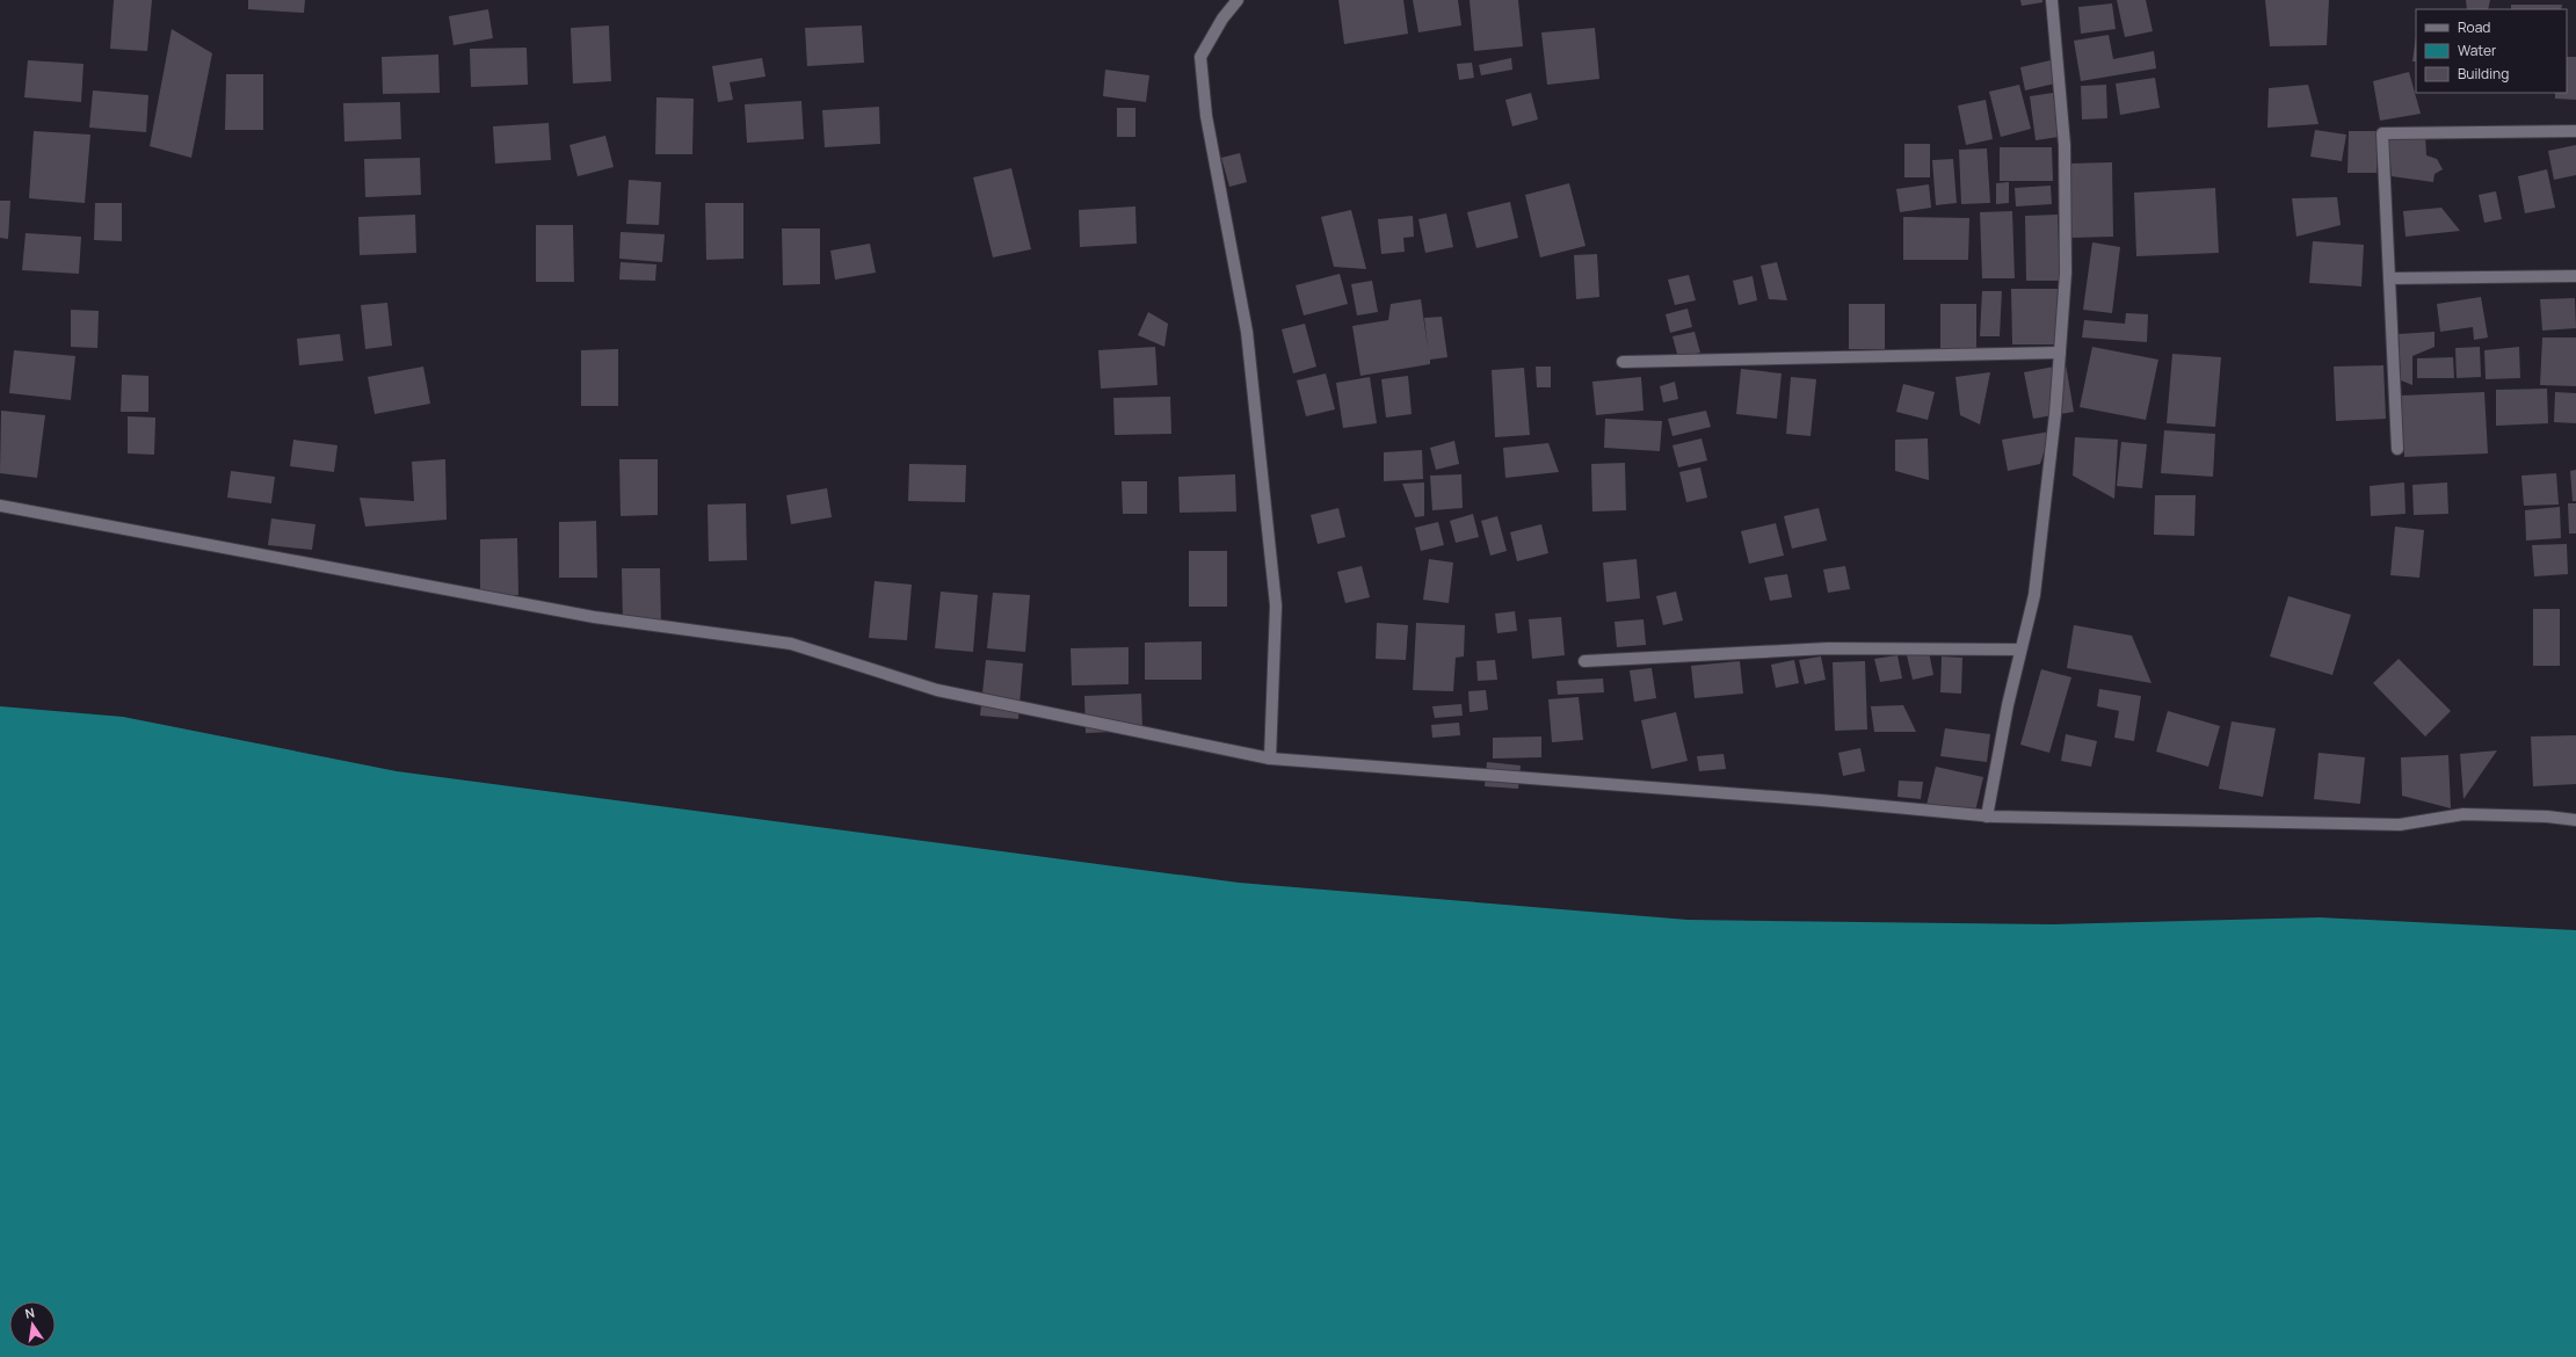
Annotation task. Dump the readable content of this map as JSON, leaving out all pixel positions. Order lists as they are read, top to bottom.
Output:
{
  "legend": ["Road", "Water", "Building"],
  "north": "top"
}
